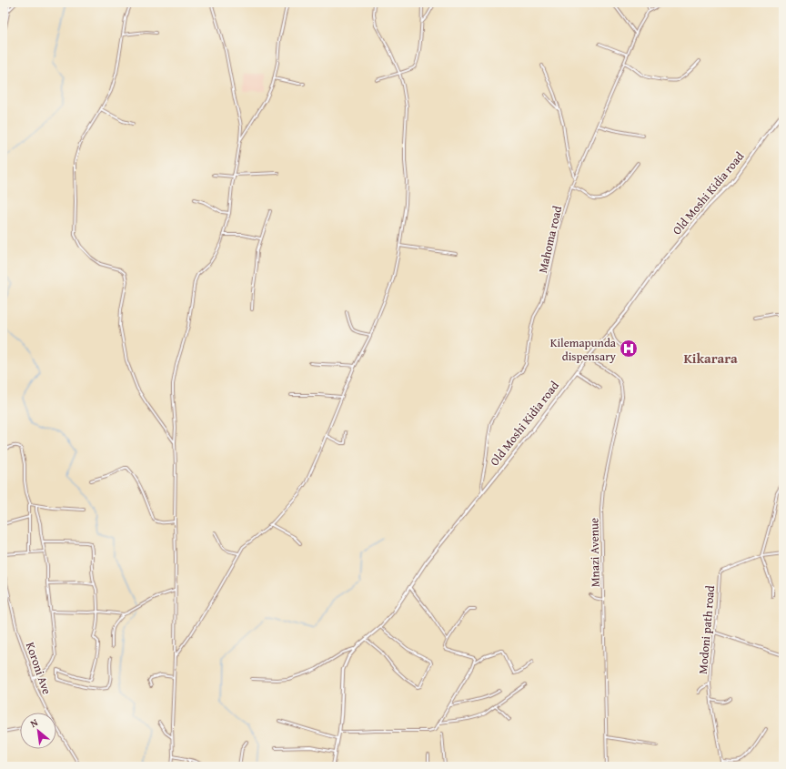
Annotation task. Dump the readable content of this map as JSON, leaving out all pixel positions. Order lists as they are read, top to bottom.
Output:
{
  "streets": {
    "street": [
      "Old Moshi Kidia road",
      "Mahoma road",
      "Mnazi Avenue",
      "Modoni path road",
      "Koroni Ave"
    ]
  },
  "crossings": [
    ["Old Moshi Kidia road", "Mahoma road"],
    ["Old Moshi Kidia road", "Mnazi Avenue"]
  ],
  "districts": ["Kikarara"],
  "places": {
    "hospital": ["Kilemapunda dispensary"]
  },
  "north": "top left"
}
